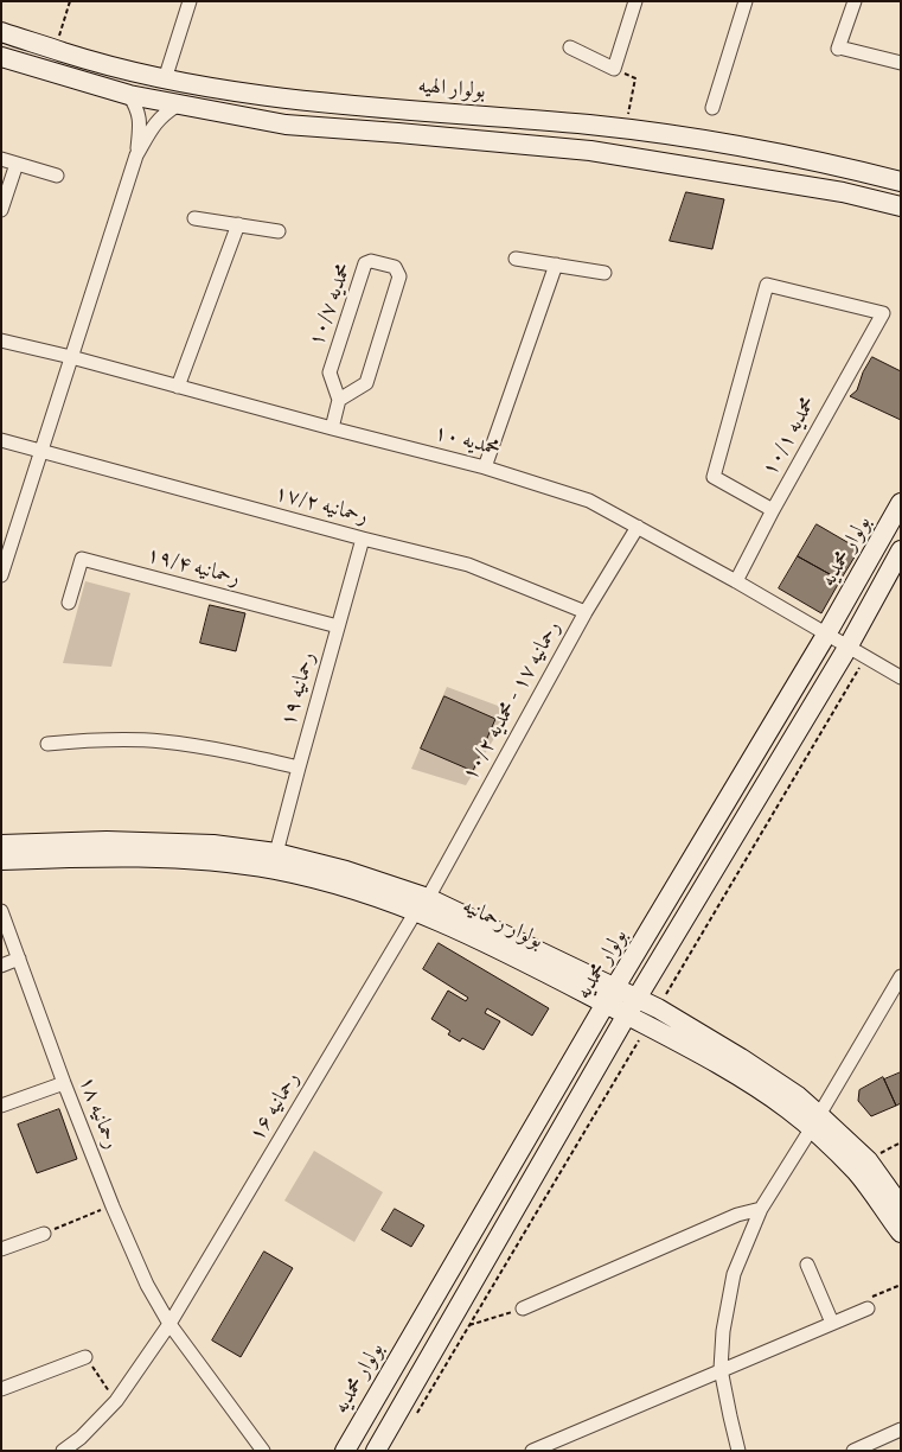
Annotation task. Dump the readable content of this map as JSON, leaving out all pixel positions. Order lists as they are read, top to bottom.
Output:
{
  "streets": {
    "main road": ["بولوار الهیه", "بولوار محمدیه", "بولوار رحمانیه"],
    "street": [
      "محمدیه ۱۰/۷",
      "محمدیه ۱۰/۱",
      "محمدیه ۱۰",
      "رحمانیه ۱۷/۲",
      "رحمانیه ۱۹/۴",
      "رحمانیه ۱۹",
      "رحمانیه ۱۷ - محمدیه ۱۰/۲",
      "رحمانیه ۱۶",
      "رحمانیه ۱۸"
    ]
  },
  "crossings": [
    ["محمدیه ۱۰/۱", "محمدیه ۱۰"],
    ["محمدیه ۱۰", "بولوار محمدیه"],
    ["محمدیه ۱۰", "رحمانیه ۱۷ - محمدیه ۱۰/۲"],
    ["رحمانیه ۱۷/۲", "رحمانیه ۱۹"],
    ["رحمانیه ۱۷/۲", "رحمانیه ۱۷ - محمدیه ۱۰/۲"],
    ["بولوار محمدیه", "بولوار رحمانیه"],
    ["رحمانیه ۱۹/۴", "رحمانیه ۱۹"],
    ["رحمانیه ۱۹", "بولوار رحمانیه"],
    ["رحمانیه ۱۷ - محمدیه ۱۰/۲", "بولوار رحمانیه"],
    ["رحمانیه ۱۷ - محمدیه ۱۰/۲", "رحمانیه ۱۶"],
    ["بولوار رحمانیه", "رحمانیه ۱۶"],
    ["رحمانیه ۱۶", "رحمانیه ۱۸"]
  ]
}
